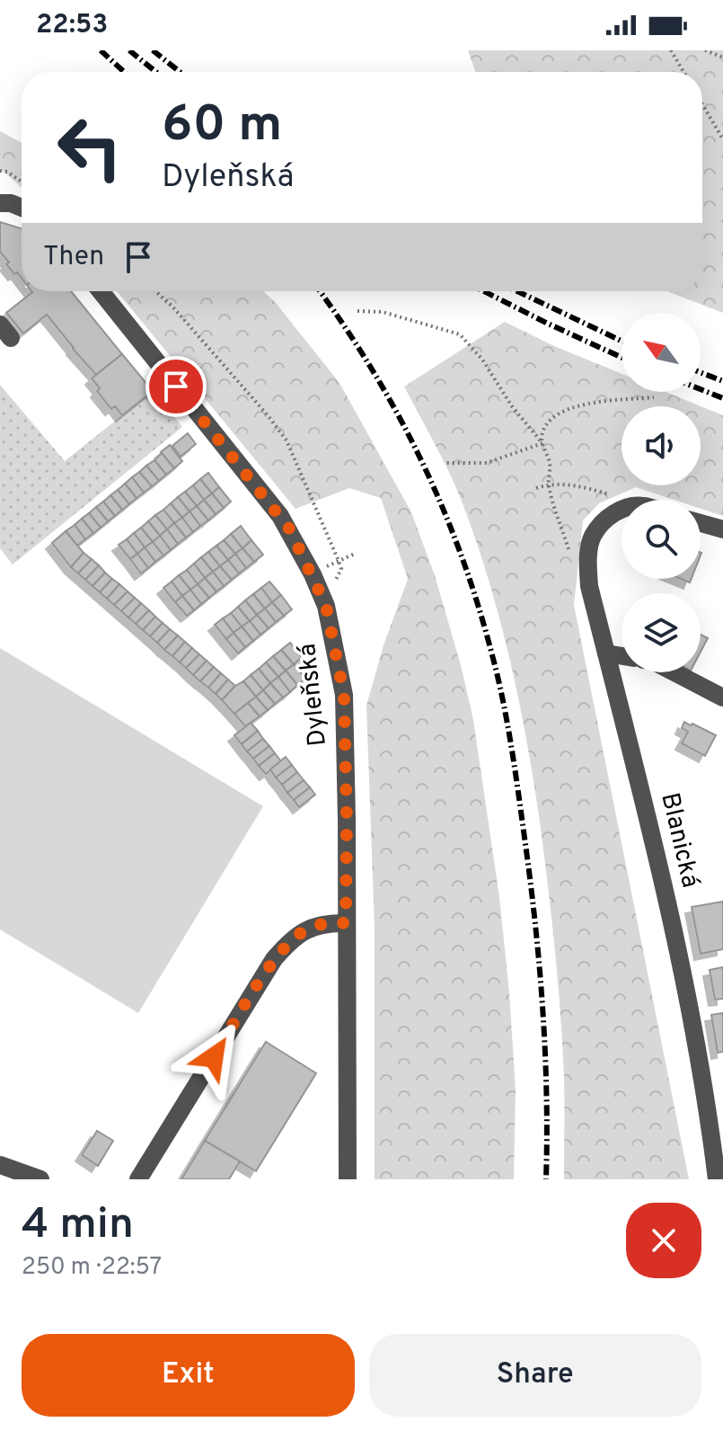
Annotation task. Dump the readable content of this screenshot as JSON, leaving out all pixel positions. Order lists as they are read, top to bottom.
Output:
{
  "streets": {
    "street": ["Dyleňská", "Blanická"]
  },
  "north": "top left",
  "page": {
    "status": "22:53",
    "turn": ["60 m", "Dyleňská"],
    "then": "Then",
    "heading": ["4 min", "250 m · 22:57"],
    "buttons": ["Exit", "Share"]
  }
}
